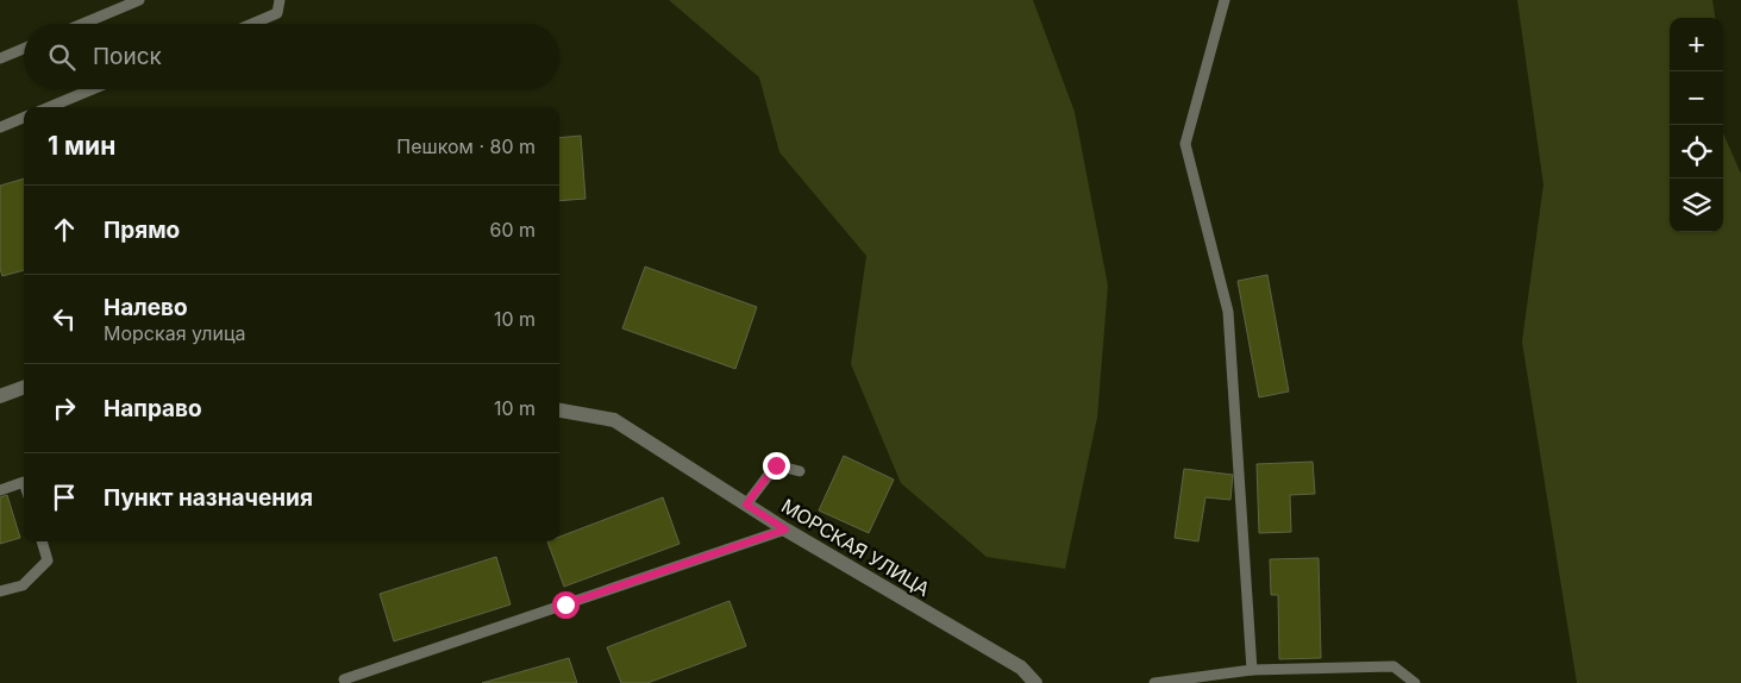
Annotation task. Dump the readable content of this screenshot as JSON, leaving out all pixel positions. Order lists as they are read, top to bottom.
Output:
{
  "streets": {
    "street": ["МОРСКАЯ УЛИЦА"]
  },
  "page": {
    "map_buttons": ["+", "−"],
    "search": "Поиск",
    "heading": ["1 мин", "Пешком · 80 m"],
    "list": [
      ["Прямо", "60 m"],
      ["Налево", "Морская улица", "10 m"],
      ["Направо", "10 m"],
      "Пункт назначения"
    ]
  }
}
